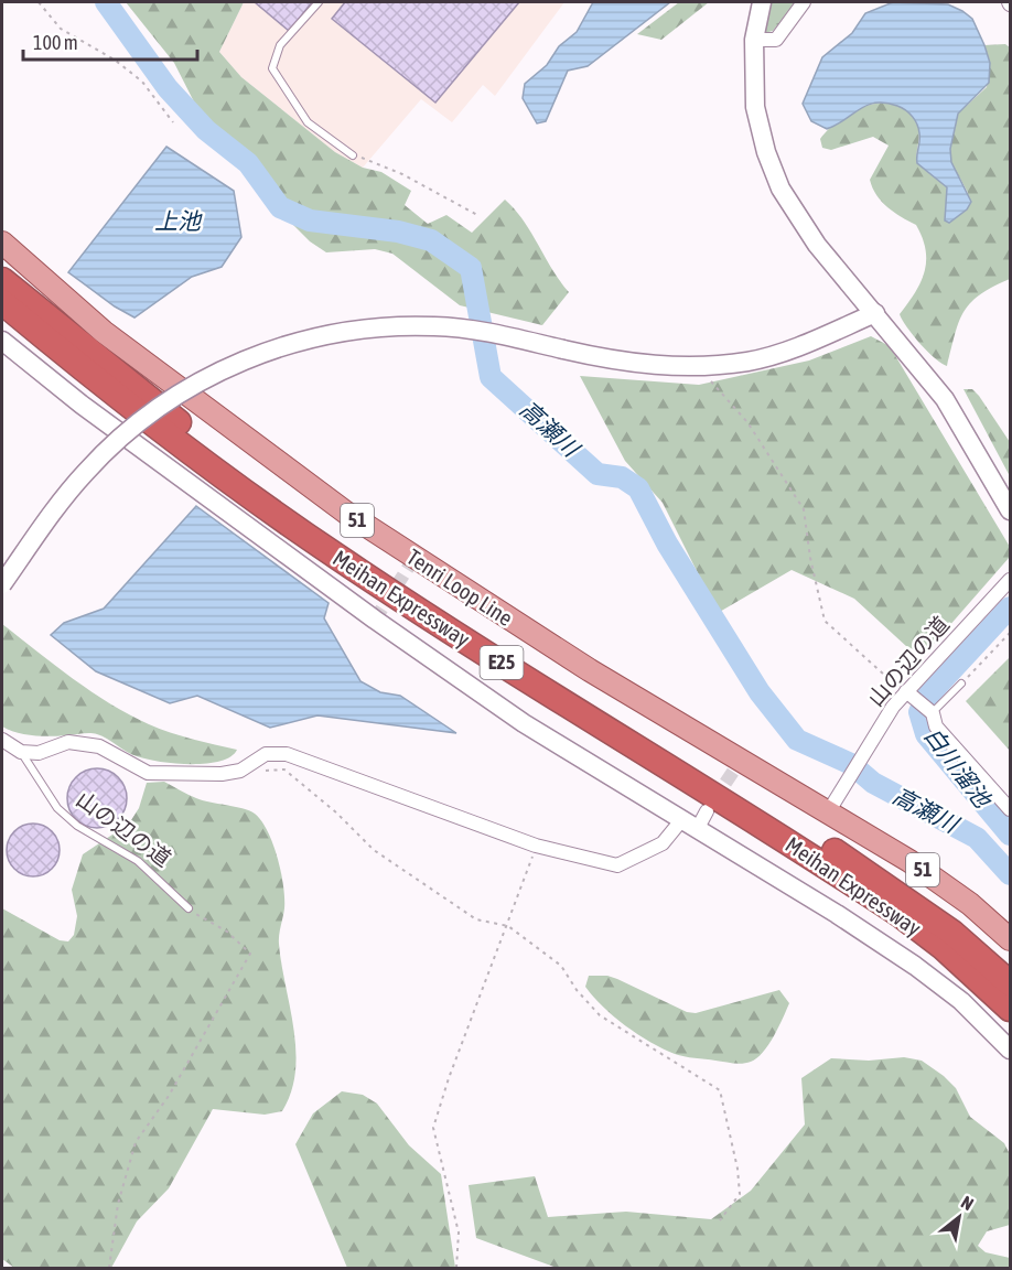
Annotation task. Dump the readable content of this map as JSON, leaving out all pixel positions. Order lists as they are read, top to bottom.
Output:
{
  "streets": {
    "highway": ["Meihan Expressway", "E25"],
    "main road": ["51", "Tenri Loop Line"],
    "street": ["山の辺の道"]
  },
  "crossings": [
    ["Tenri Loop Line", "山の辺の道"]
  ],
  "water": ["上池", "高瀬川", "白川溜池"],
  "scale_bar": "100 m",
  "north": "top right"
}
